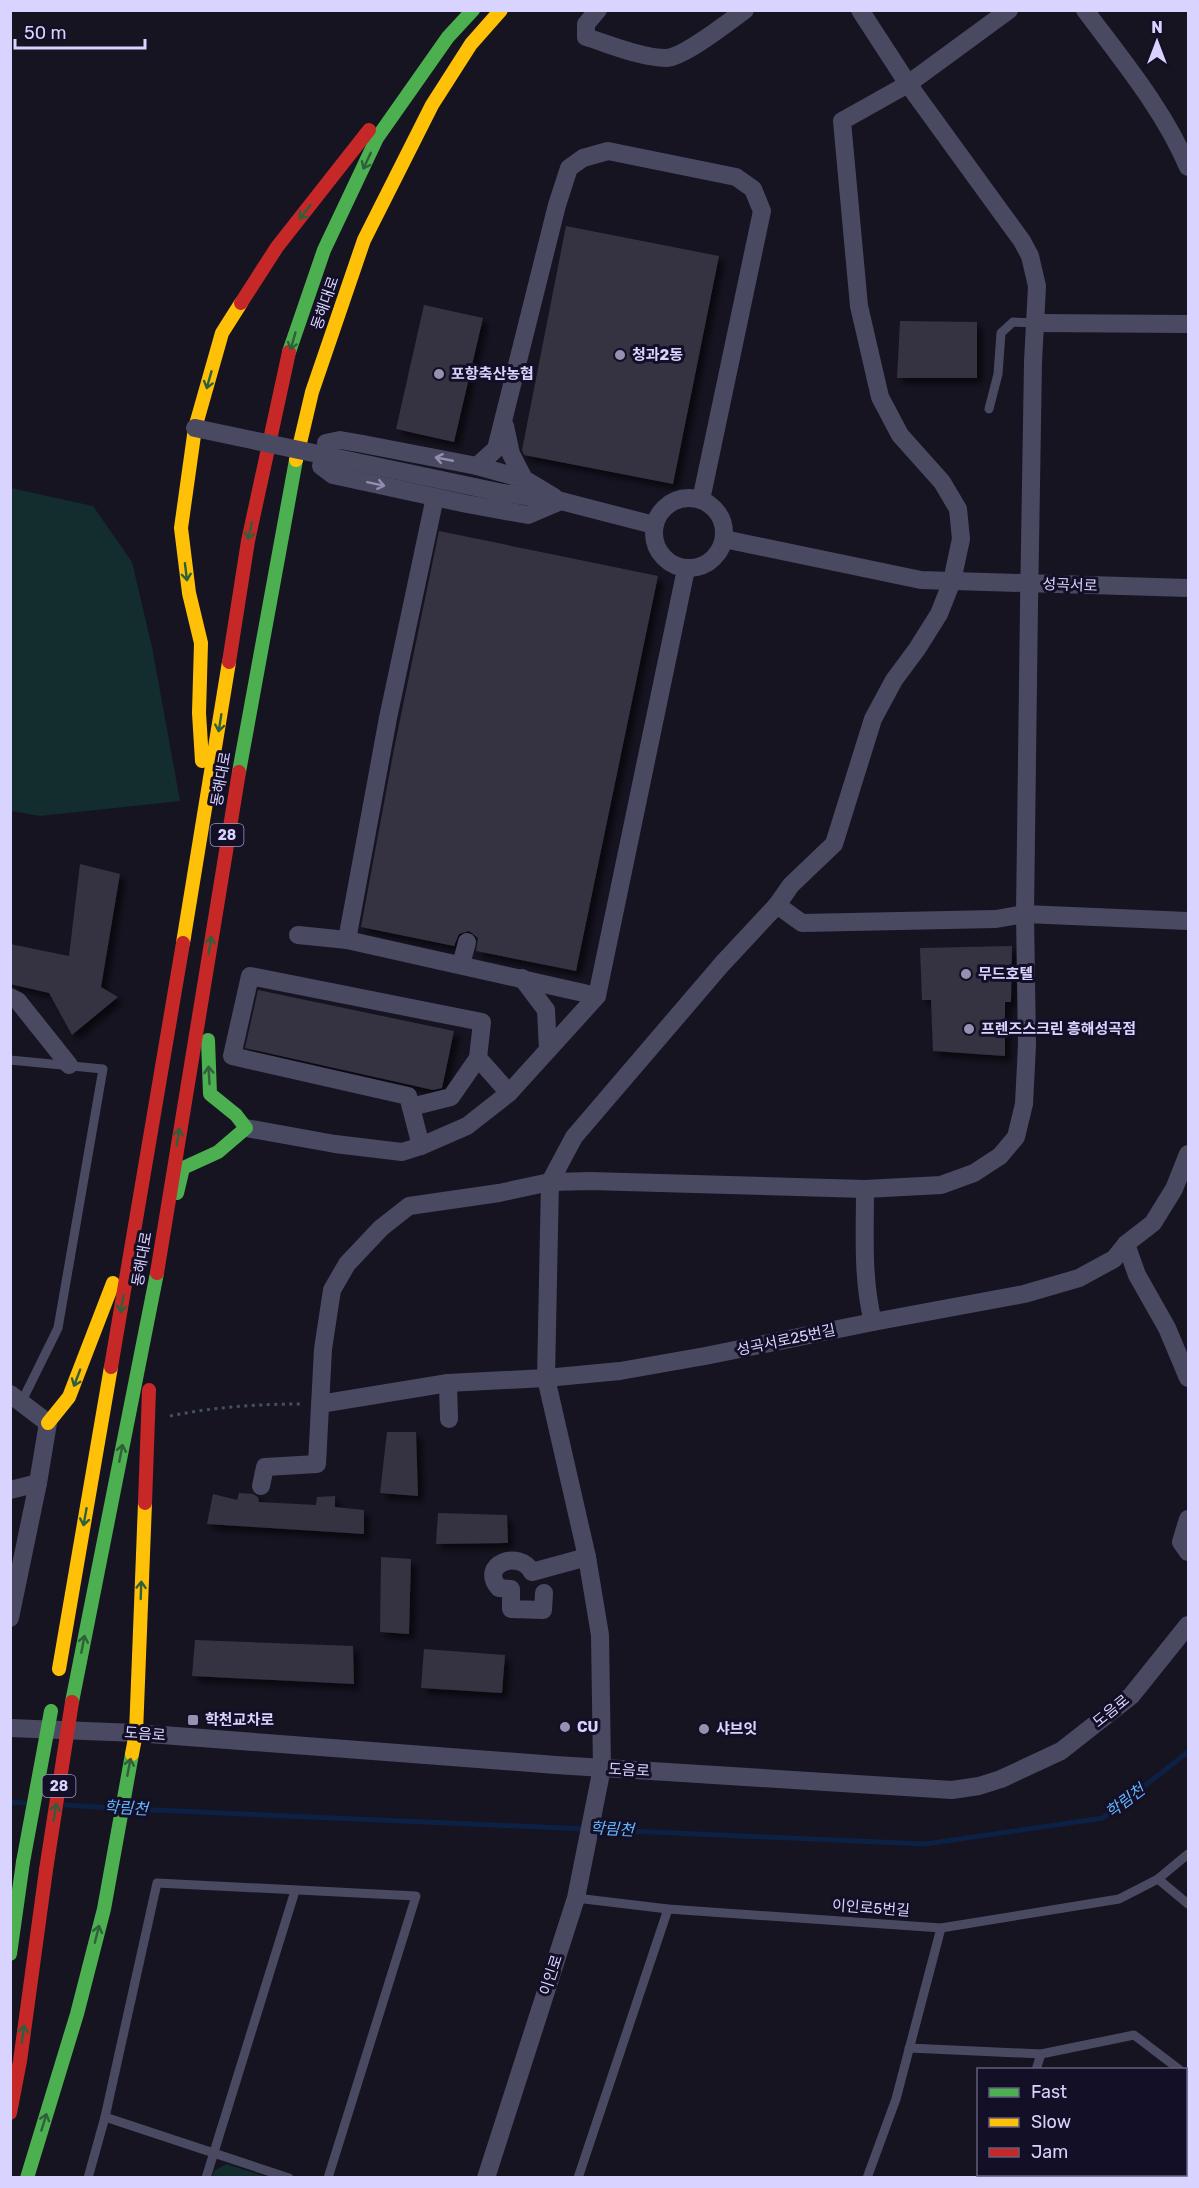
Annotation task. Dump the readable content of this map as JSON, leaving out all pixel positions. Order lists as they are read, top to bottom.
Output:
{
  "streets": {
    "main road": ["동해대로", "28"],
    "street": [
      "성곡서로",
      "성곡서로25번길",
      "도음로",
      "이인로"
    ],
    "lane": ["이인로5번길"]
  },
  "crossings": [
    ["성곡서로25번길", "이인로"],
    ["도음로", "이인로"],
    ["이인로5번길", "이인로"]
  ],
  "water": ["학림천"],
  "places": {
    "other": [
      "청과2동",
      "포항축산농협",
      "무드호텔",
      "프렌즈스크린 흥해성곡점",
      "CU",
      "샤브잇"
    ],
    "transit": ["학천교차로"]
  },
  "legend": ["Fast", "Slow", "Jam"],
  "scale_bar": "50 m",
  "north": "top"
}
